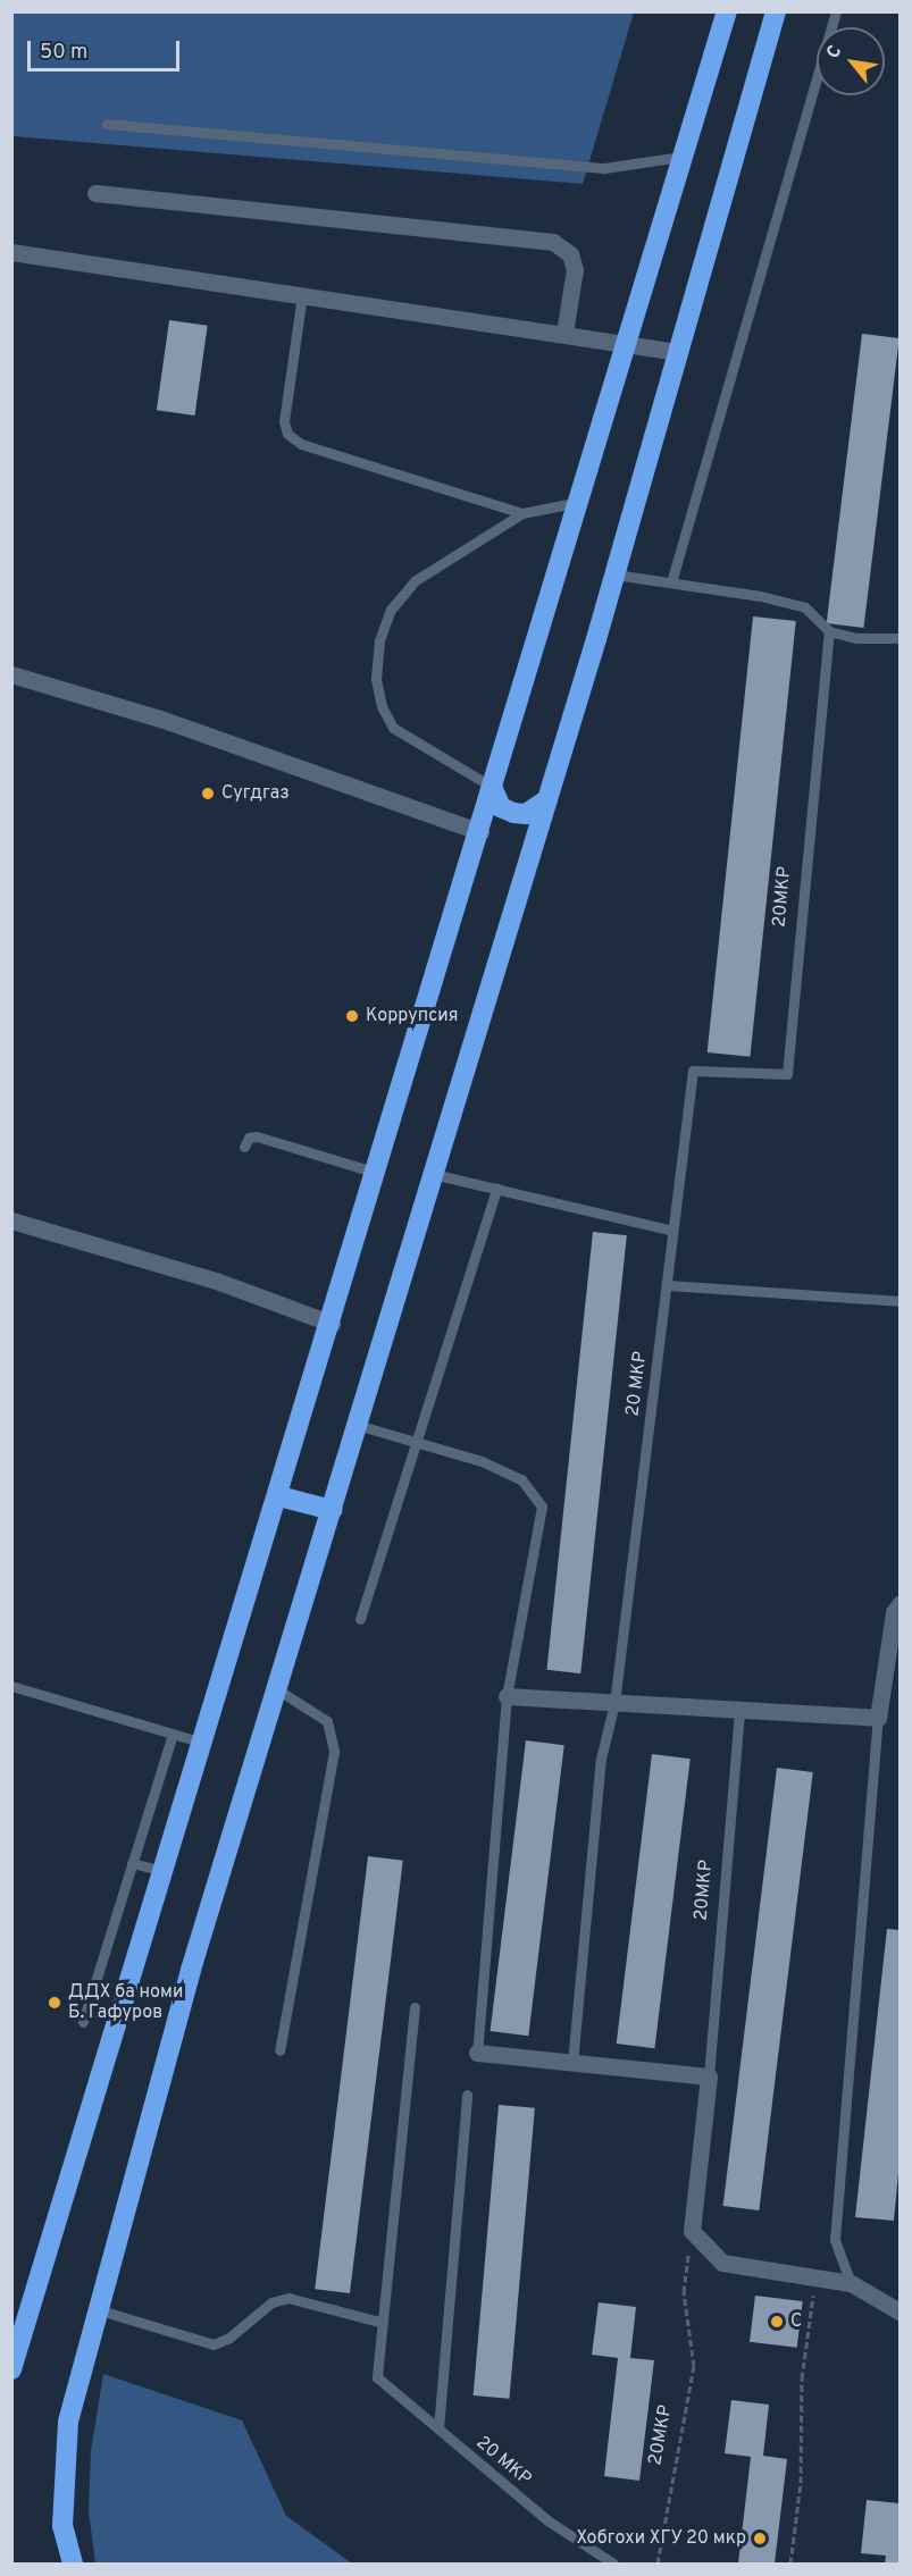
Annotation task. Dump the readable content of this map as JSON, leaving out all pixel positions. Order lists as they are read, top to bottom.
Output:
{
  "streets": {
    "street": ["20МКР"],
    "lane": ["20 МКР"]
  },
  "crossings": [
    ["20МКР", "20 МКР"]
  ],
  "places": [
    "Сугдгаз",
    "Коррупсия",
    "ДДХ ба номи Б. Гафуров",
    "С",
    "Хобгохи ХГУ 20 мкр"
  ],
  "scale_bar": "50 m",
  "north": "top left"
}
